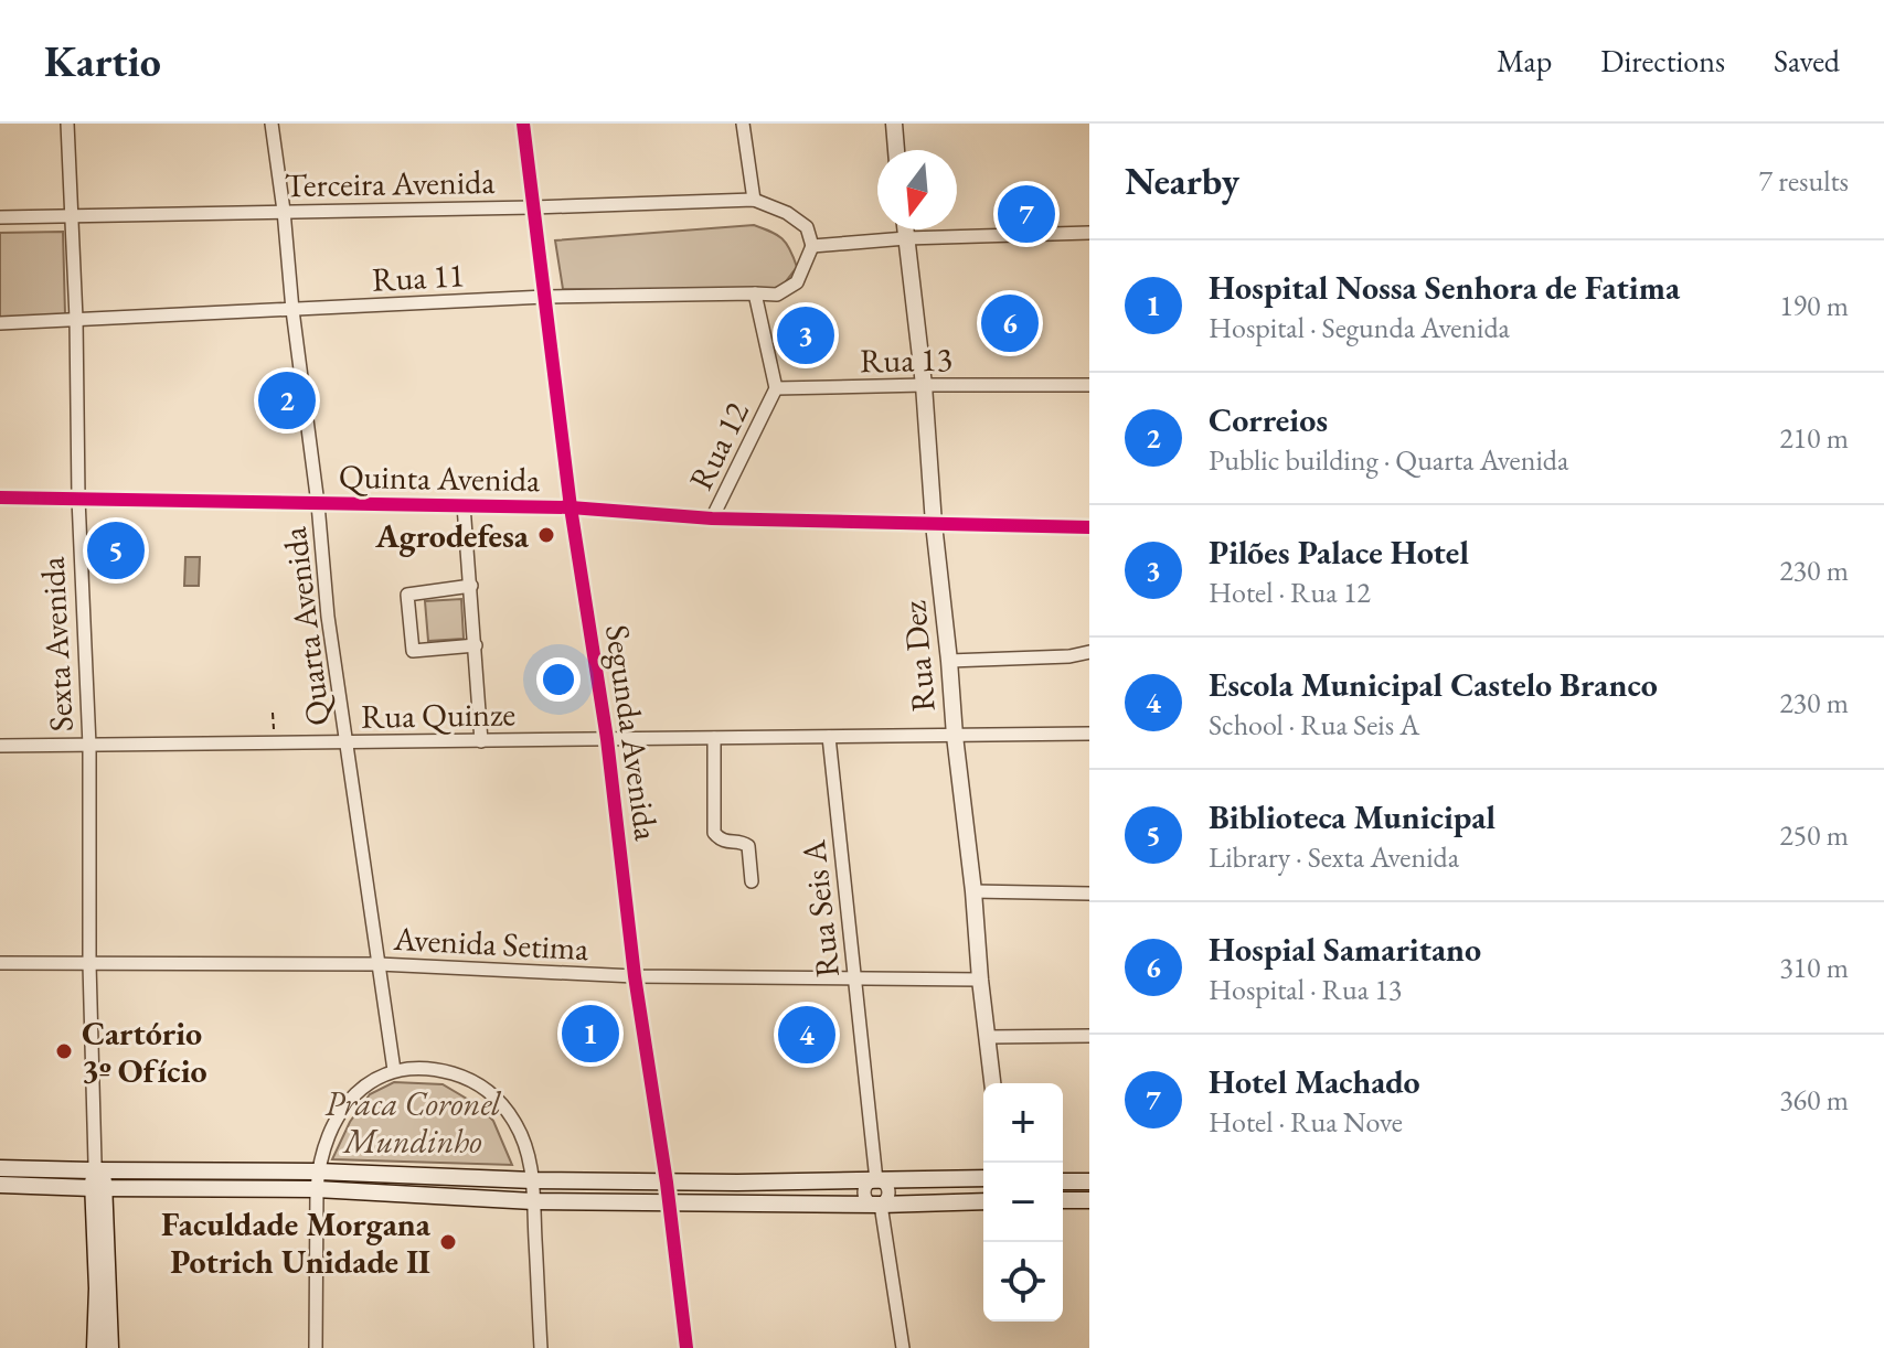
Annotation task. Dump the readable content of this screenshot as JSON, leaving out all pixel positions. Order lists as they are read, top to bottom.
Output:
{
  "streets": {
    "main road": ["Sexta Avenida", "Rua Dez"],
    "street": [
      "Terceira Avenida",
      "Rua 11",
      "Rua 13",
      "Rua 12",
      "Quinta Avenida",
      "Quarta Avenida",
      "Rua Quinze",
      "Segunda Avenida",
      "Rua Seis A",
      "Avenida Setima"
    ]
  },
  "crossings": [
    ["Terceira Avenida", "Rua 11"],
    ["Terceira Avenida", "Quarta Avenida"],
    ["Terceira Avenida", "Sexta Avenida"],
    ["Terceira Avenida", "Segunda Avenida"],
    ["Rua 11", "Rua 12"],
    ["Rua 11", "Quarta Avenida"],
    ["Rua 11", "Sexta Avenida"],
    ["Rua 11", "Segunda Avenida"],
    ["Rua 13", "Rua 12"],
    ["Rua 13", "Rua Dez"],
    ["Rua 12", "Quinta Avenida"],
    ["Quinta Avenida", "Quarta Avenida"],
    ["Quinta Avenida", "Sexta Avenida"],
    ["Quinta Avenida", "Rua Dez"],
    ["Quinta Avenida", "Segunda Avenida"],
    ["Quarta Avenida", "Rua Quinze"],
    ["Quarta Avenida", "Avenida Setima"],
    ["Sexta Avenida", "Rua Quinze"],
    ["Sexta Avenida", "Avenida Setima"],
    ["Rua Dez", "Rua Quinze"],
    ["Rua Dez", "Avenida Setima"],
    ["Rua Quinze", "Segunda Avenida"],
    ["Rua Quinze", "Rua Seis A"],
    ["Segunda Avenida", "Avenida Setima"],
    ["Rua Seis A", "Avenida Setima"]
  ],
  "parks": ["Praca Coronel Mundinho"],
  "places": ["Agrodefesa", "Cartório 3º Ofício", "Faculdade Morgana Potrich Unidade II"],
  "north": "bottom",
  "page": {
    "header": "Kartio",
    "nav": ["Map", "Directions", "Saved"],
    "heading": ["Nearby", "7 results"],
    "pins": [
      "7",
      "6",
      "3",
      "2",
      "5",
      "1",
      "4"
    ],
    "list": [
      {
        "mark": "1",
        "name": "Hospital Nossa Senhora de Fatima",
        "note": "Hospital · Segunda Avenida",
        "value": "190 m"
      },
      {
        "mark": "2",
        "name": "Correios",
        "note": "Public building · Quarta Avenida",
        "value": "210 m"
      },
      {
        "mark": "3",
        "name": "Pilões Palace Hotel",
        "note": "Hotel · Rua 12",
        "value": "230 m"
      },
      {
        "mark": "4",
        "name": "Escola Municipal Castelo Branco",
        "note": "School · Rua Seis A",
        "value": "230 m"
      },
      {
        "mark": "5",
        "name": "Biblioteca Municipal",
        "note": "Library · Sexta Avenida",
        "value": "250 m"
      },
      {
        "mark": "6",
        "name": "Hospial Samaritano",
        "note": "Hospital · Rua 13",
        "value": "310 m"
      },
      {
        "mark": "7",
        "name": "Hotel Machado",
        "note": "Hotel · Rua Nove",
        "value": "360 m"
      }
    ],
    "map_buttons": ["+", "−"]
  }
}
